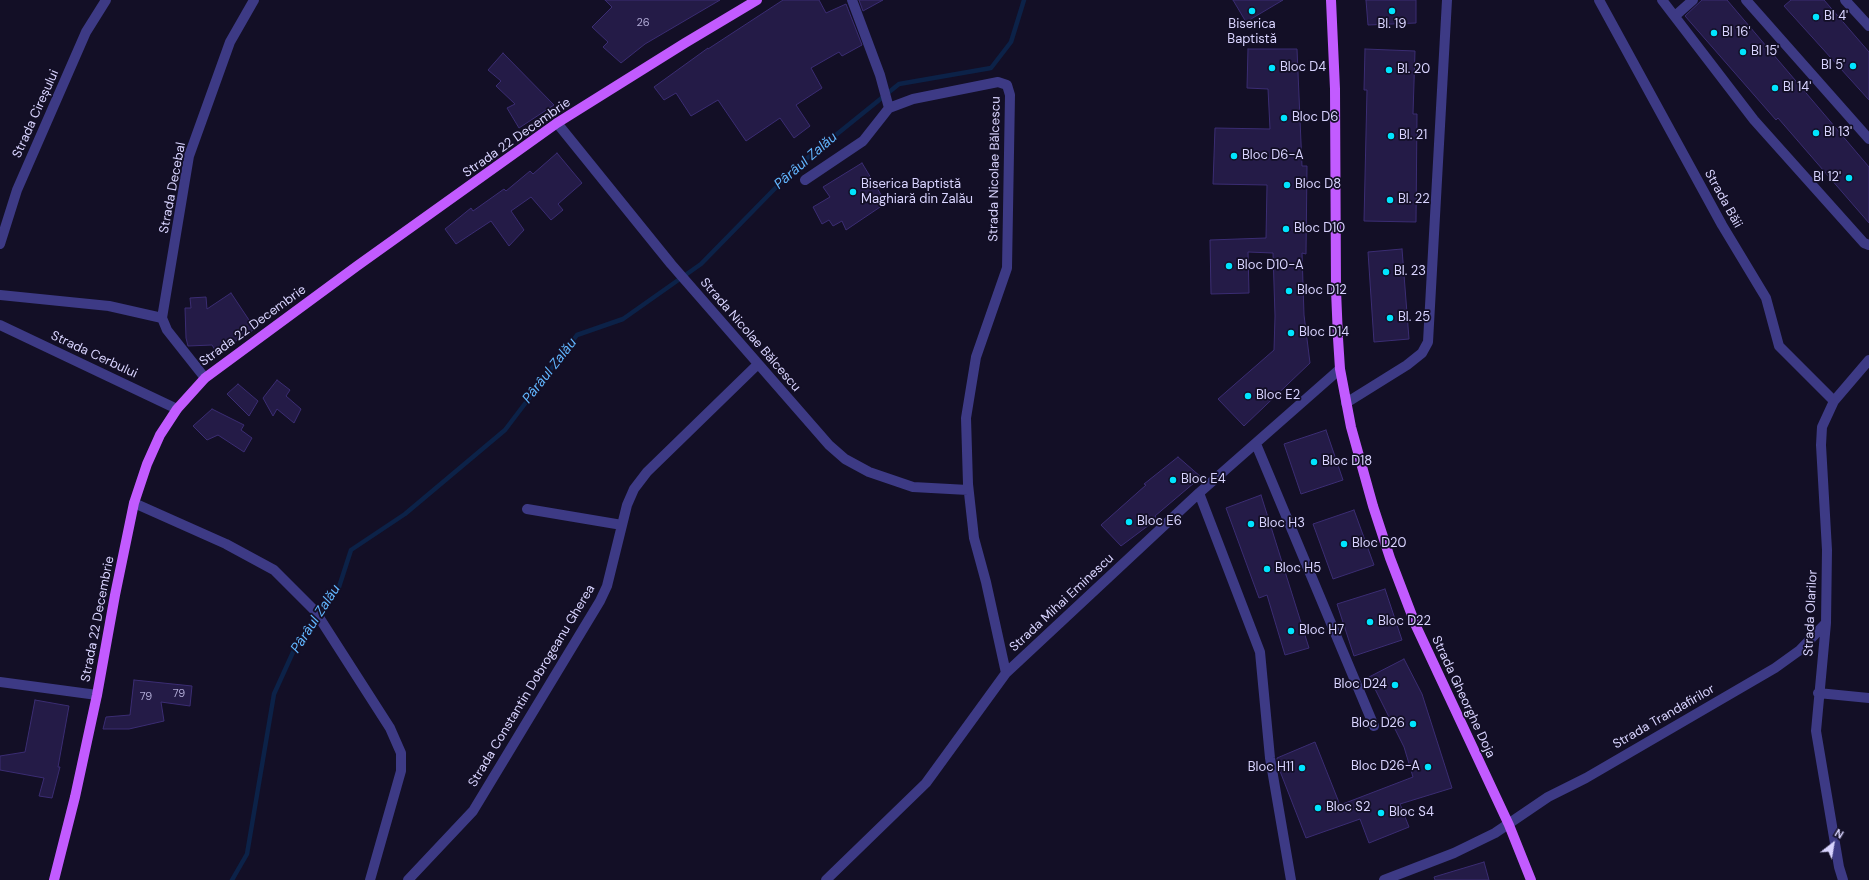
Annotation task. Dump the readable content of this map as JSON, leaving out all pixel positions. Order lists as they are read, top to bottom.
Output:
{
  "streets": {
    "main road": ["Strada 22 Decembrie", "Strada Gheorghe Doja"],
    "street": [
      "Strada Cireșului",
      "Strada Nicolae Bălcescu",
      "Strada Decebal",
      "Strada Băii",
      "Strada Cerbului",
      "Strada Mihai Eminescu",
      "Strada Olarilor",
      "Strada Constantin Dobrogeanu Gherea",
      "Strada Trandafirilor"
    ]
  },
  "crossings": [
    ["Strada 22 Decembrie", "Strada Nicolae Bălcescu"],
    ["Strada 22 Decembrie", "Strada Cerbului"],
    ["Strada Nicolae Bălcescu", "Strada Mihai Eminescu"],
    ["Strada Nicolae Bălcescu", "Strada Constantin Dobrogeanu Gherea"],
    ["Strada Băii", "Strada Olarilor"],
    ["Strada Mihai Eminescu", "Strada Gheorghe Doja"],
    ["Strada Olarilor", "Strada Trandafirilor"],
    ["Strada Gheorghe Doja", "Strada Trandafirilor"]
  ],
  "water": ["Pârâul Zalău"],
  "places": [
    "Biserica Baptistă",
    "Bl. 19",
    "Bl 4'",
    "Bl 16'",
    "Bl 15'",
    "Bl 5'",
    "Bloc D4",
    "Bl. 20",
    "Bl 14'",
    "Bloc D6",
    "Bl 13'",
    "Bl. 21",
    "Bloc D6-A",
    "Bl 12'",
    "Bloc D8",
    "Biserica Baptistă Maghiară din Zalău",
    "Bl. 22",
    "Bloc D10",
    "Bloc D10-A",
    "Bl. 23",
    "Bloc D12",
    "Bl. 25",
    "Bloc D14",
    "Bloc E2",
    "Bloc D18",
    "Bloc E4",
    "Bloc E6",
    "Bloc H3",
    "Bloc D20",
    "Bloc H5",
    "Bloc D22",
    "Bloc H7",
    "Bloc D24",
    "Bloc D26",
    "Bloc D26-A",
    "Bloc H11",
    "Bloc S2",
    "Bloc S4"
  ],
  "house_numbers": ["26", "79", "79"],
  "north": "top right"
}
